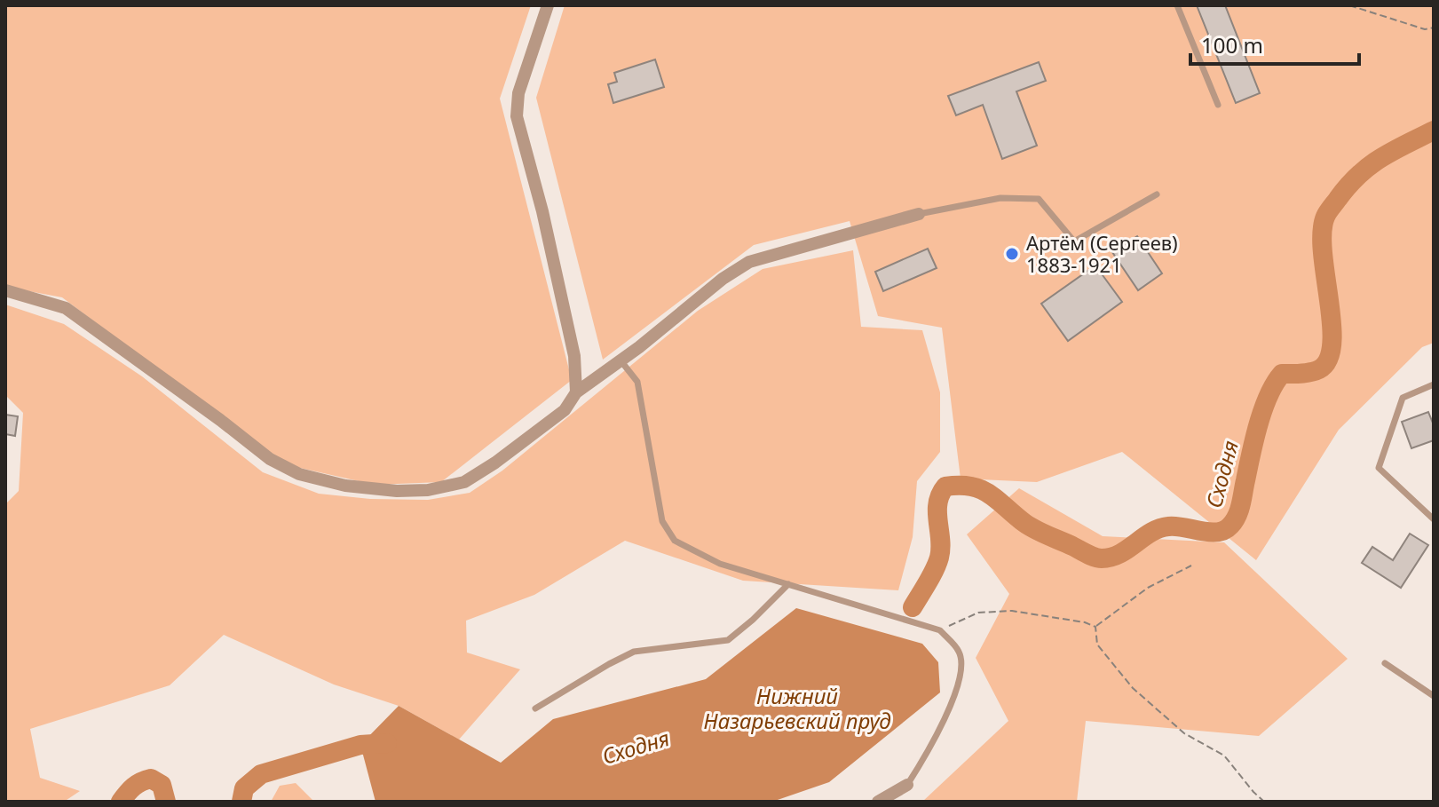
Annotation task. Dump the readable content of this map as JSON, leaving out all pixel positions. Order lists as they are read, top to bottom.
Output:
{
  "water": ["Сходня", "Нижний Назарьевский пруд"],
  "places": ["Артём (Сергеев) 1883-1921"],
  "scale_bar": "100 m"
}
